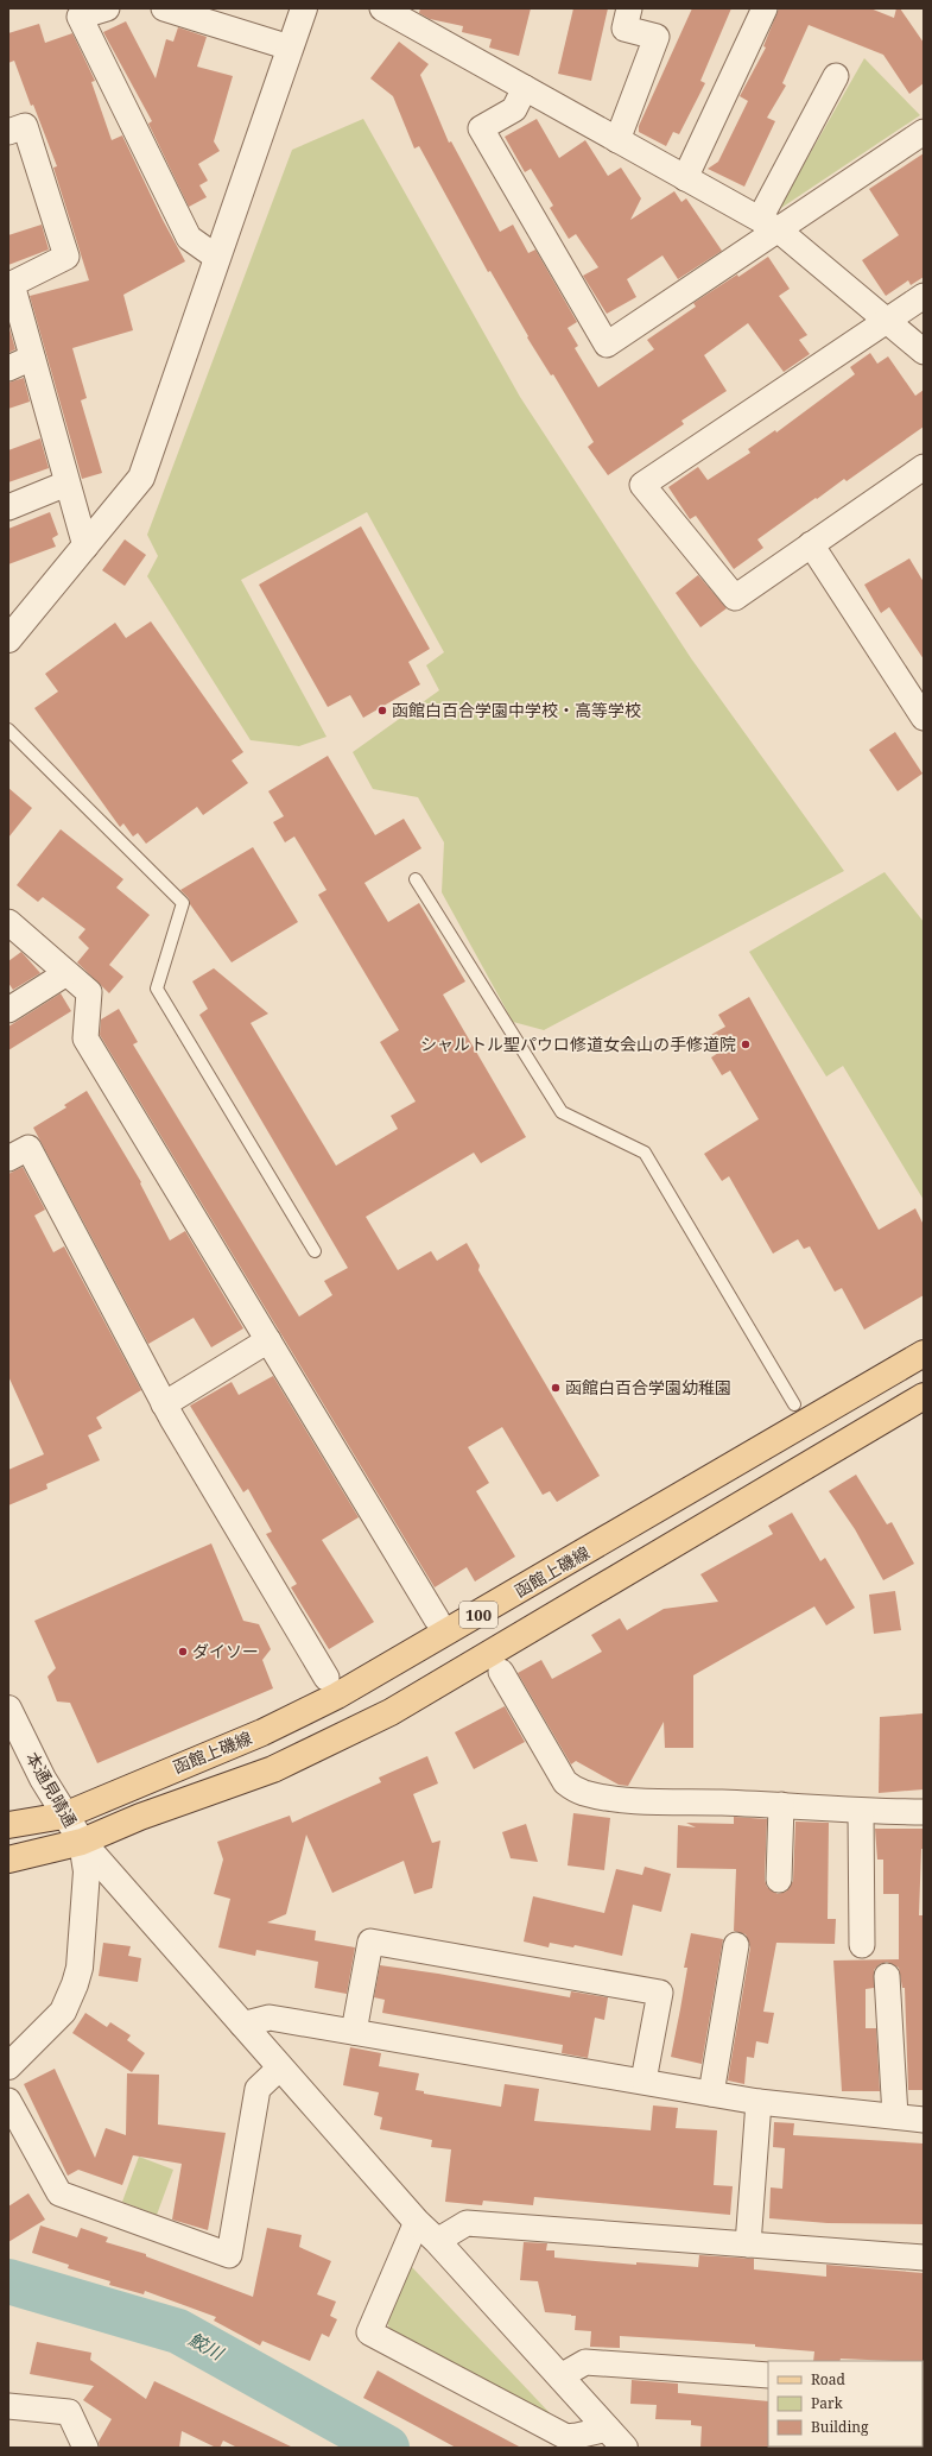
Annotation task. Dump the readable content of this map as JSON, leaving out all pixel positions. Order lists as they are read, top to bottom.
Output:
{
  "streets": {
    "main road": ["函館上磯線", "100"],
    "street": ["本通見晴通"]
  },
  "crossings": [
    ["函館上磯線", "本通見晴通"]
  ],
  "water": ["鮫川"],
  "places": [
    "函館白百合学園中学校・高等学校",
    "シャルトル聖パウロ修道女会山の手修道院",
    "函館白百合学園幼稚園",
    "ダイソー"
  ],
  "legend": ["Road", "Park", "Building"]
}
